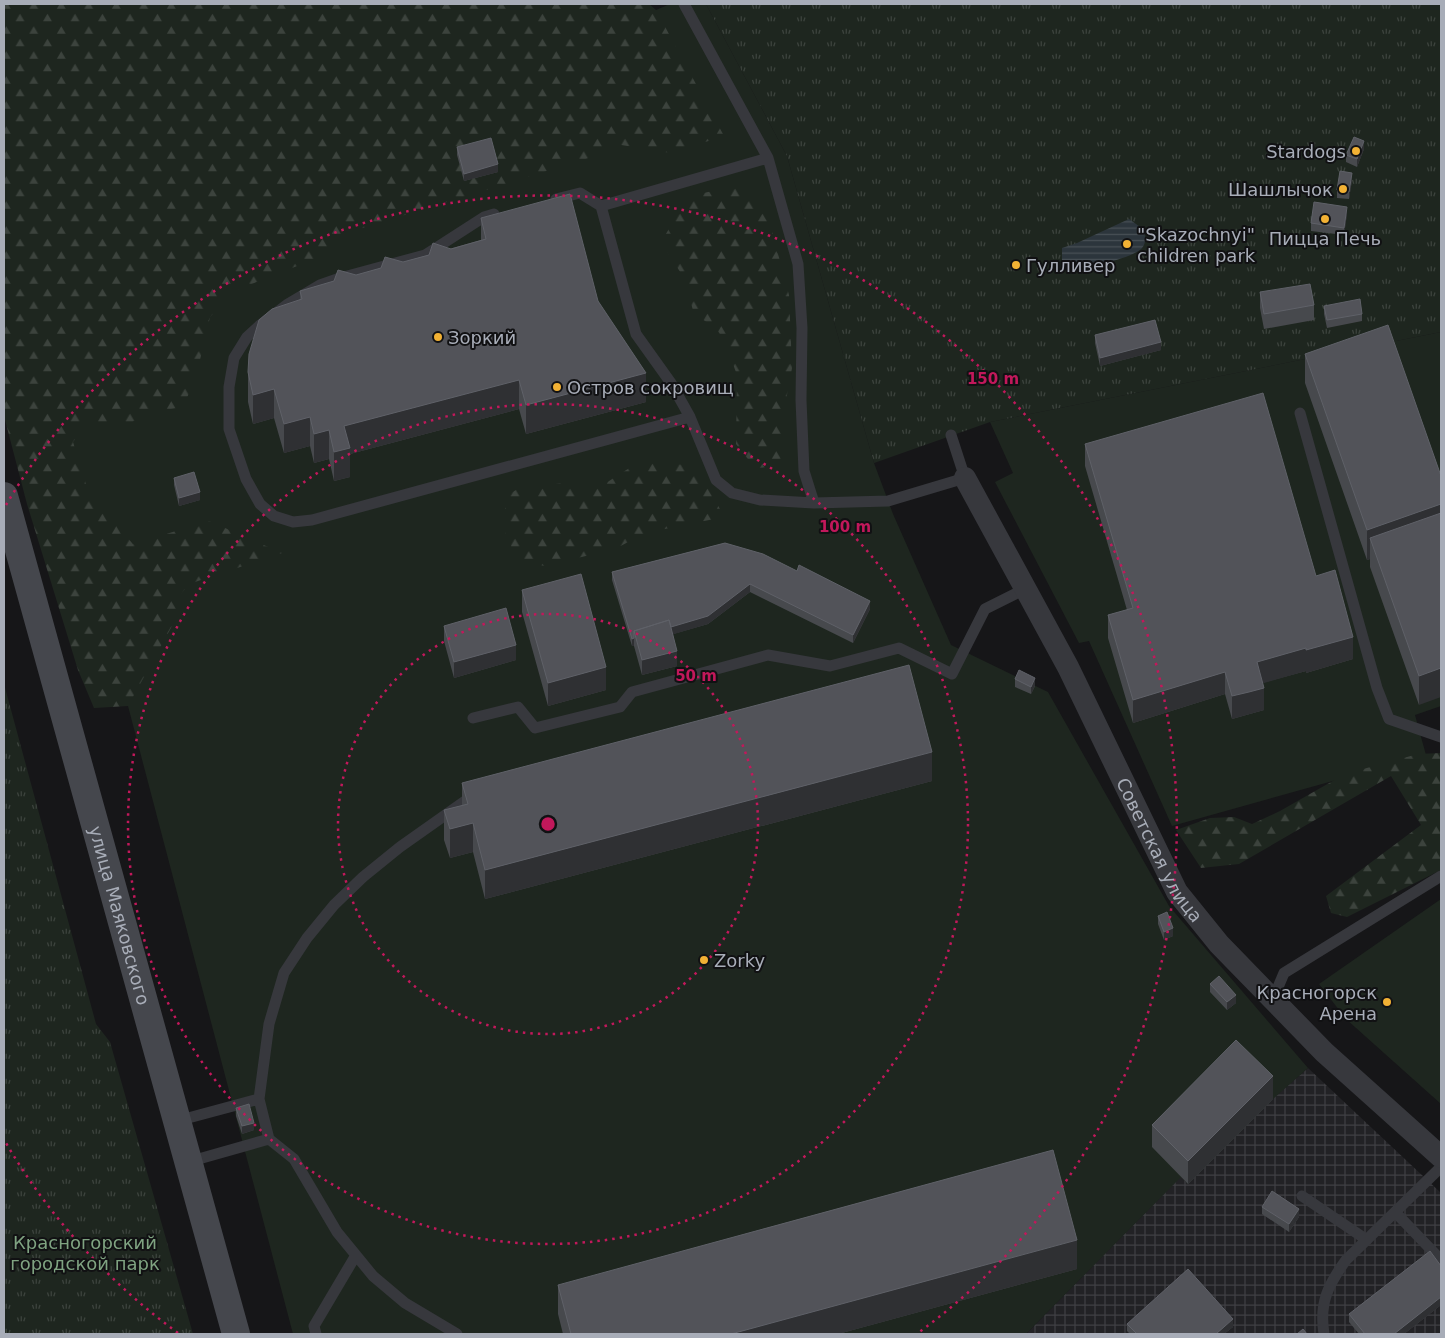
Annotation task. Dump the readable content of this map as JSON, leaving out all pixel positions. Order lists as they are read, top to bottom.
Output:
{
  "streets": {
    "street": ["Советская улица", "улица Маяковского"]
  },
  "parks": ["Красногорский городской парк"],
  "places": [
    "Stardogs",
    "Шашлычок",
    "Пицца Печь",
    "\"Skazochnyi\" children park",
    "Гулливер",
    "Зоркий",
    "Остров сокровищ",
    "Zorky",
    "Красногорск Арена"
  ],
  "rings": ["150 m", "100 m", "50 m"]
}
